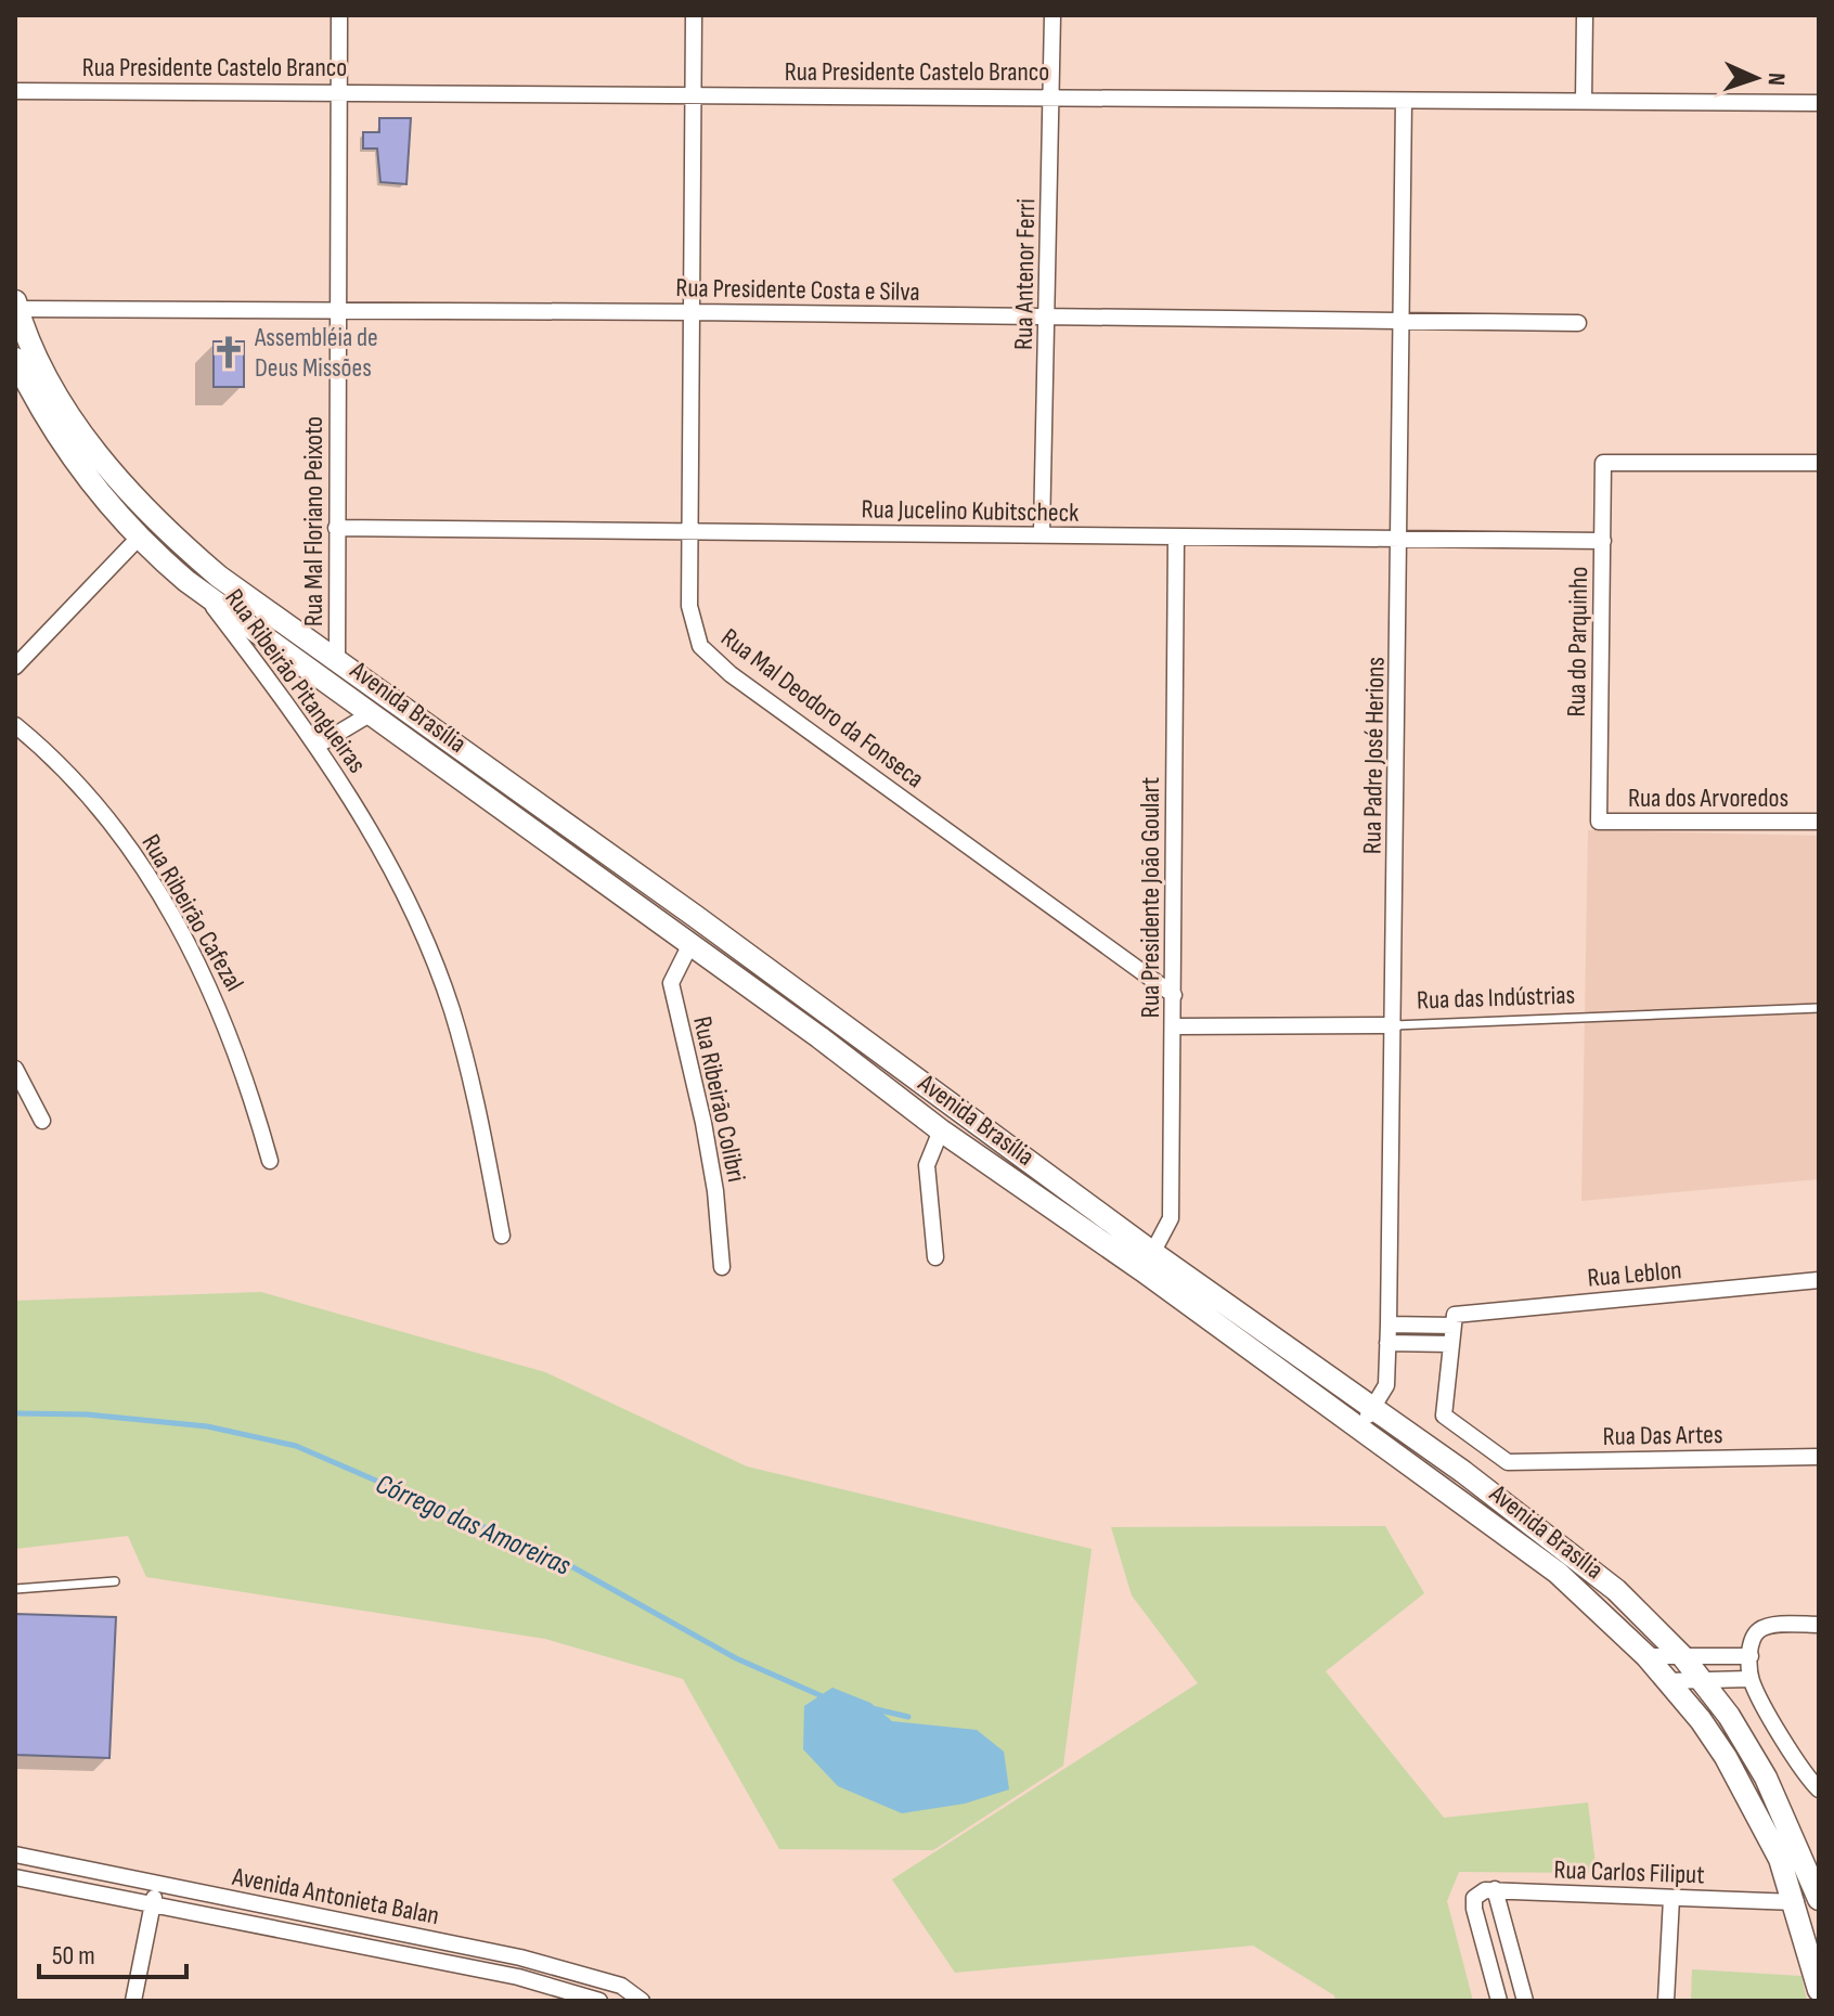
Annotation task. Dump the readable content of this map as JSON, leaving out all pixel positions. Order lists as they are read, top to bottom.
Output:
{
  "streets": {
    "main road": ["Avenida Brasília"],
    "street": [
      "Rua Presidente Castelo Branco",
      "Rua Antenor Ferri",
      "Rua Presidente Costa e Silva",
      "Rua Jucelino Kubitscheck",
      "Rua Mal Floriano Peixoto",
      "Rua do Parquinho",
      "Rua Ribeirão Pitangueiras",
      "Rua Mal Deodoro da Fonseca",
      "Rua Padre José Herions",
      "Rua dos Arvoredos",
      "Rua Presidente João Goulart",
      "Rua Ribeirão Cafezal",
      "Rua das Indústrias",
      "Rua Ribeirão Colibri",
      "Rua Leblon",
      "Rua Das Artes",
      "Rua Carlos Filiput",
      "Avenida Antonieta Balan"
    ]
  },
  "crossings": [
    ["Rua Presidente Castelo Branco", "Rua Antenor Ferri"],
    ["Rua Presidente Castelo Branco", "Rua Mal Floriano Peixoto"],
    ["Rua Presidente Castelo Branco", "Rua Mal Deodoro da Fonseca"],
    ["Rua Presidente Castelo Branco", "Rua Padre José Herions"],
    ["Rua Antenor Ferri", "Rua Presidente Costa e Silva"],
    ["Rua Antenor Ferri", "Rua Jucelino Kubitscheck"],
    ["Rua Presidente Costa e Silva", "Rua Mal Floriano Peixoto"],
    ["Rua Presidente Costa e Silva", "Avenida Brasília"],
    ["Rua Presidente Costa e Silva", "Rua Mal Deodoro da Fonseca"],
    ["Rua Presidente Costa e Silva", "Rua Padre José Herions"],
    ["Rua Jucelino Kubitscheck", "Rua Mal Floriano Peixoto"],
    ["Rua Jucelino Kubitscheck", "Rua do Parquinho"],
    ["Rua Jucelino Kubitscheck", "Rua Mal Deodoro da Fonseca"],
    ["Rua Jucelino Kubitscheck", "Rua Padre José Herions"],
    ["Rua Jucelino Kubitscheck", "Rua Presidente João Goulart"],
    ["Rua Mal Floriano Peixoto", "Avenida Brasília"],
    ["Rua do Parquinho", "Rua dos Arvoredos"],
    ["Rua Ribeirão Pitangueiras", "Avenida Brasília"],
    ["Avenida Brasília", "Rua Padre José Herions"],
    ["Avenida Brasília", "Rua Presidente João Goulart"],
    ["Avenida Brasília", "Rua Ribeirão Colibri"],
    ["Avenida Brasília", "Rua Carlos Filiput"],
    ["Rua Mal Deodoro da Fonseca", "Rua Presidente João Goulart"],
    ["Rua Padre José Herions", "Rua das Indústrias"],
    ["Rua Padre José Herions", "Rua Leblon"],
    ["Rua Presidente João Goulart", "Rua das Indústrias"]
  ],
  "water": ["Córrego das Amoreiras"],
  "places": {
    "church": ["Assembléia de Deus Missões"]
  },
  "scale_bar": "50 m",
  "north": "right"
}
